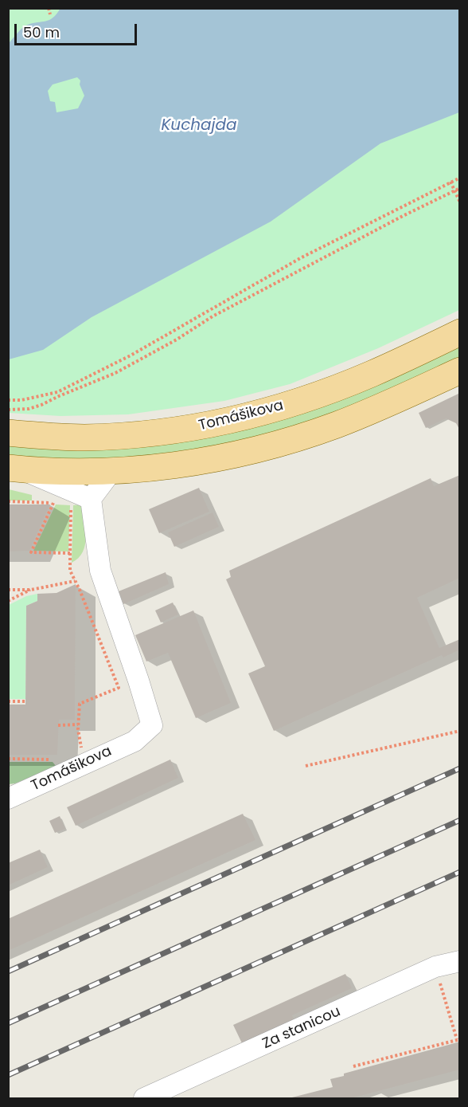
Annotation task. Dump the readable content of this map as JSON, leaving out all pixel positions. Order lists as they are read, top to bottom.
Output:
{
  "streets": {
    "main road": ["Tomášikova"],
    "street": ["Za stanicou"]
  },
  "water": ["Kuchajda"],
  "scale_bar": "50 m"
}
